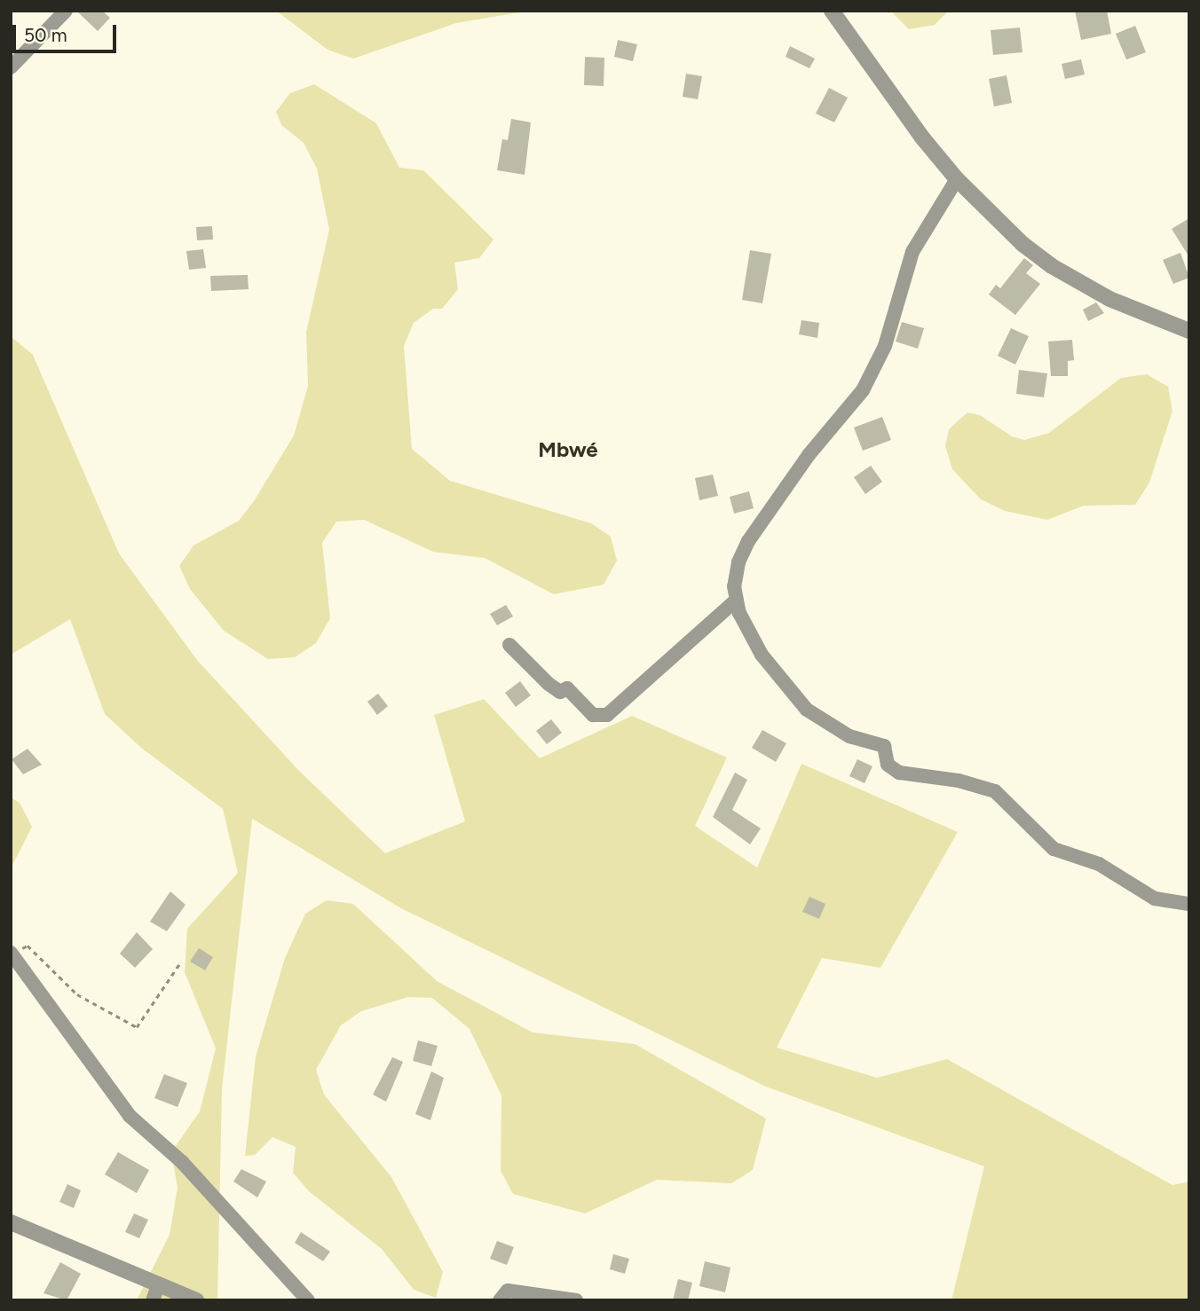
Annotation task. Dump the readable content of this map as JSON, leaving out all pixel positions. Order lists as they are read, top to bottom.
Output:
{
  "districts": ["Mbwé"],
  "scale_bar": "50 m"
}
